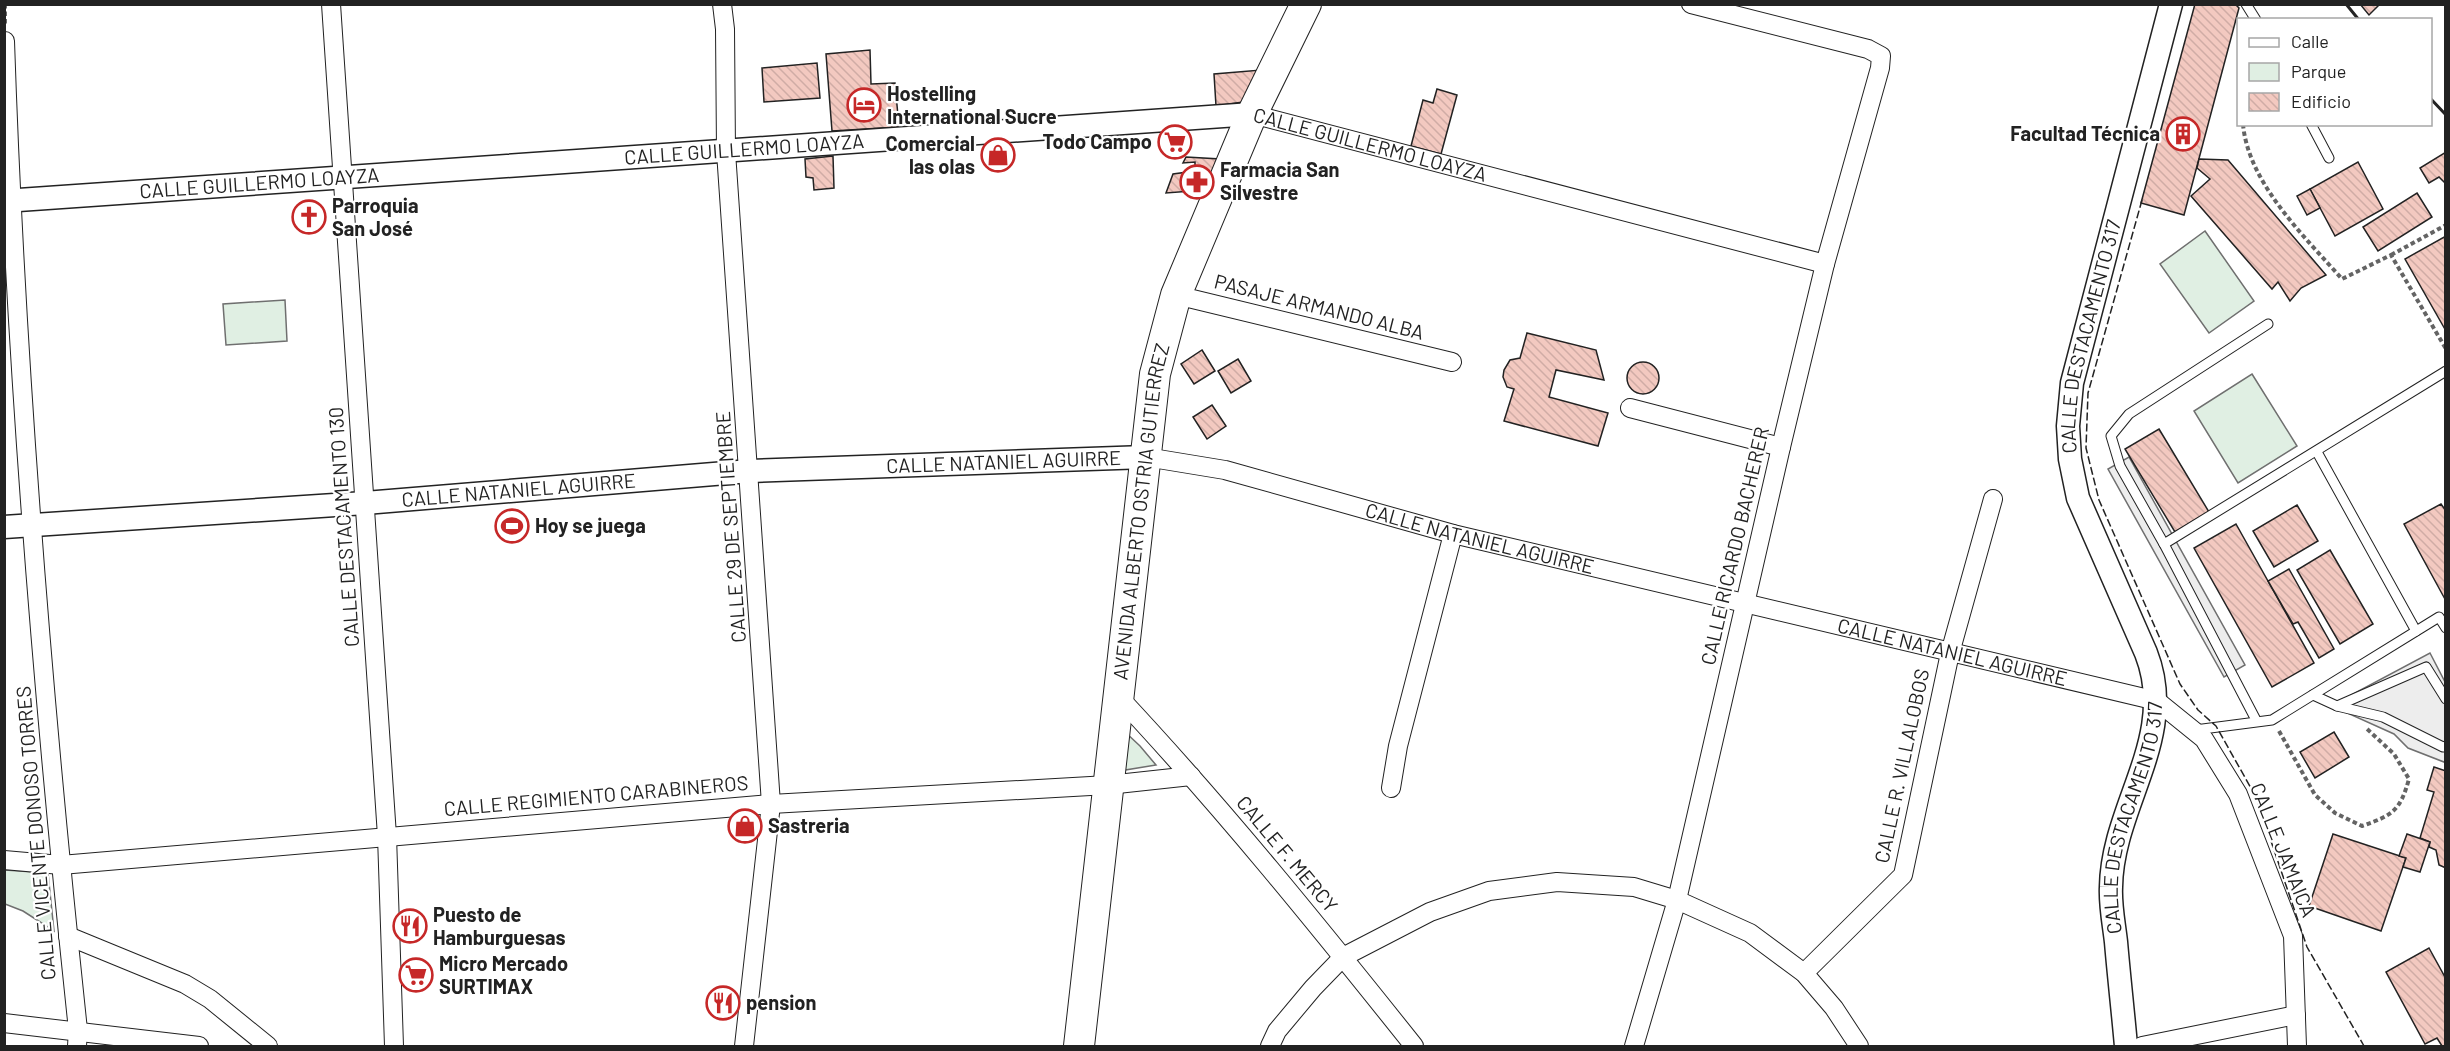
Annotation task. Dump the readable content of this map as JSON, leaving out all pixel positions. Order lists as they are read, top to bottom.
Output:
{
  "streets": {
    "highway": ["AVENIDA ALBERTO OSTRIA GUTIERREZ"],
    "street": [
      "CALLE GUILLERMO LOAYZA",
      "PASAJE ARMANDO ALBA",
      "CALLE DESTACAMENTO 317",
      "CALLE NATANIEL AGUIRRE",
      "CALLE DESTACAMENTO 130",
      "CALLE 29 DE SEPTIEMBRE",
      "CALLE RICARDO BACHERER",
      "CALLE R. VILLALOBOS",
      "CALLE REGIMIENTO CARABINEROS",
      "CALLE VICENTE DONOSO TORRES",
      "CALLE JAMAICA",
      "CALLE F. MERCY"
    ]
  },
  "crossings": [
    ["CALLE GUILLERMO LOAYZA", "AVENIDA ALBERTO OSTRIA GUTIERREZ"],
    ["CALLE GUILLERMO LOAYZA", "CALLE DESTACAMENTO 130"],
    ["CALLE GUILLERMO LOAYZA", "CALLE 29 DE SEPTIEMBRE"],
    ["CALLE GUILLERMO LOAYZA", "CALLE RICARDO BACHERER"],
    ["CALLE GUILLERMO LOAYZA", "CALLE VICENTE DONOSO TORRES"],
    ["PASAJE ARMANDO ALBA", "AVENIDA ALBERTO OSTRIA GUTIERREZ"],
    ["CALLE DESTACAMENTO 317", "CALLE NATANIEL AGUIRRE"],
    ["CALLE DESTACAMENTO 317", "CALLE JAMAICA"],
    ["CALLE NATANIEL AGUIRRE", "AVENIDA ALBERTO OSTRIA GUTIERREZ"],
    ["CALLE NATANIEL AGUIRRE", "CALLE DESTACAMENTO 130"],
    ["CALLE NATANIEL AGUIRRE", "CALLE 29 DE SEPTIEMBRE"],
    ["CALLE NATANIEL AGUIRRE", "CALLE RICARDO BACHERER"],
    ["CALLE NATANIEL AGUIRRE", "CALLE R. VILLALOBOS"],
    ["CALLE NATANIEL AGUIRRE", "CALLE VICENTE DONOSO TORRES"],
    ["CALLE NATANIEL AGUIRRE", "CALLE JAMAICA"],
    ["AVENIDA ALBERTO OSTRIA GUTIERREZ", "CALLE REGIMIENTO CARABINEROS"],
    ["AVENIDA ALBERTO OSTRIA GUTIERREZ", "CALLE F. MERCY"],
    ["CALLE DESTACAMENTO 130", "CALLE REGIMIENTO CARABINEROS"],
    ["CALLE 29 DE SEPTIEMBRE", "CALLE REGIMIENTO CARABINEROS"],
    ["CALLE REGIMIENTO CARABINEROS", "CALLE VICENTE DONOSO TORRES"],
    ["CALLE REGIMIENTO CARABINEROS", "CALLE F. MERCY"]
  ],
  "places": {
    "hotel": ["Hostelling International Sucre"],
    "building": ["Facultad Técnica"],
    "supermarket": ["Todo Campo", "Micro Mercado SURTIMAX"],
    "shop": ["Comercial las olas", "Sastreria"],
    "pharmacy": ["Farmacia San Silvestre"],
    "church": ["Parroquia San José"],
    "sports": ["Hoy se juega"],
    "restaurant": ["Puesto de Hamburguesas", "pension"]
  },
  "legend": ["Calle", "Parque", "Edificio"]
}
